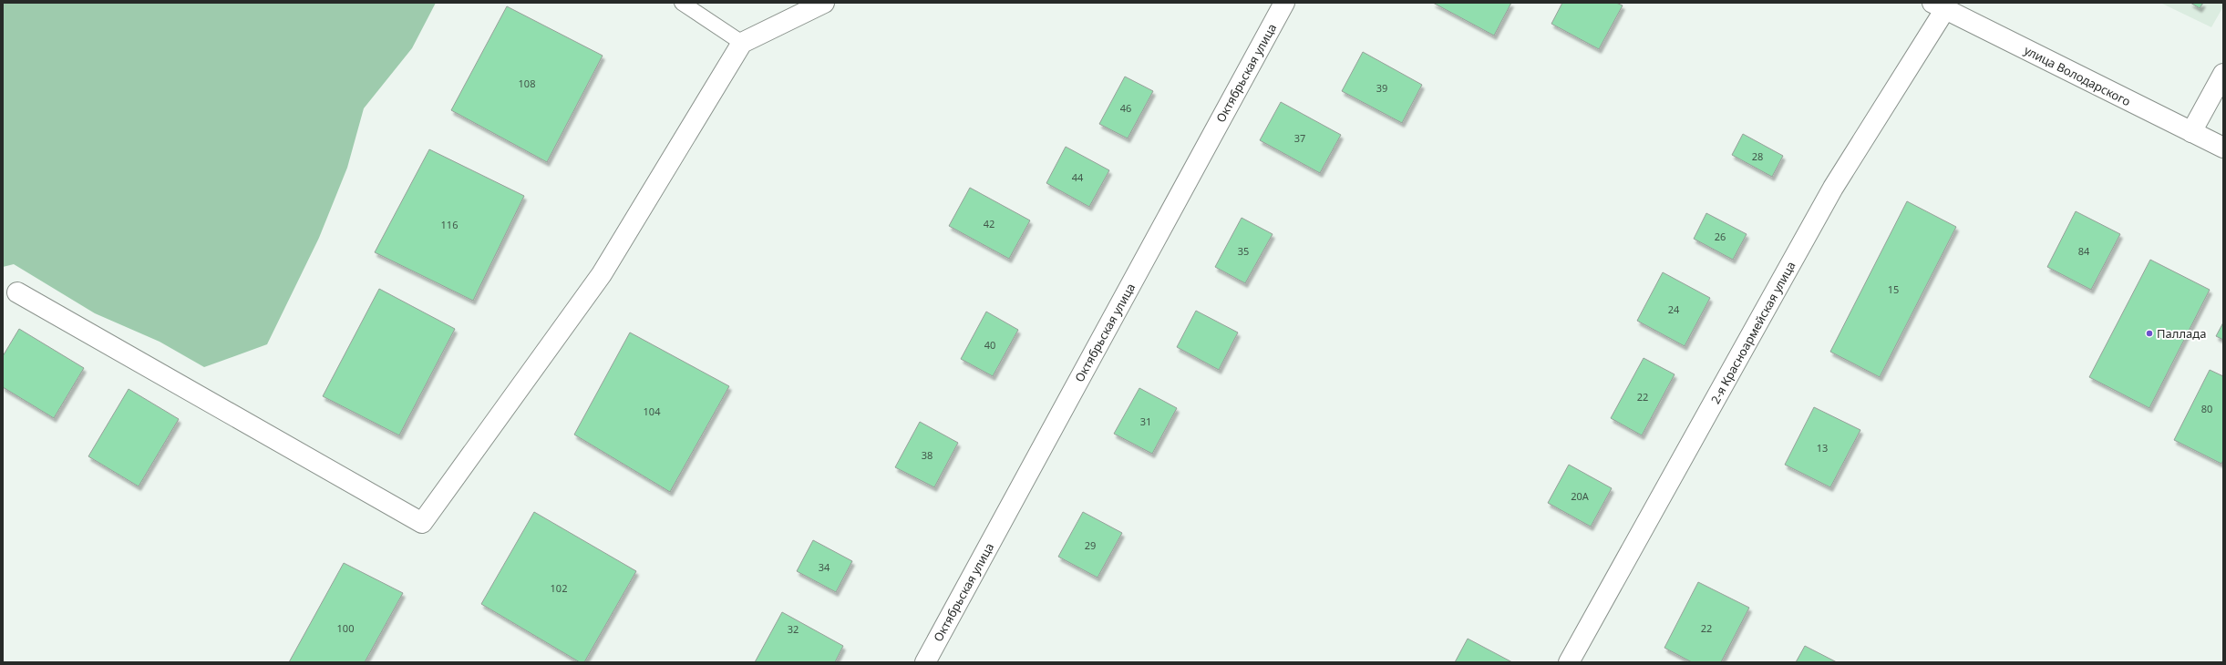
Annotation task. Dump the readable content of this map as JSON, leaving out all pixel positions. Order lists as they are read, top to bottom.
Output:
{
  "streets": {
    "street": ["Октябрьская улица", "улица Володарского", "2-я Красноармейская улица"]
  },
  "crossings": [
    ["улица Володарского", "2-я Красноармейская улица"]
  ],
  "places": ["Паллада"],
  "house_numbers": [
    "108",
    "39",
    "46",
    "37",
    "28",
    "44",
    "42",
    "116",
    "26",
    "35",
    "84",
    "15",
    "24",
    "40",
    "22",
    "80",
    "104",
    "31",
    "13",
    "38",
    "20А",
    "29",
    "34",
    "102",
    "100",
    "22",
    "32"
  ]
}
